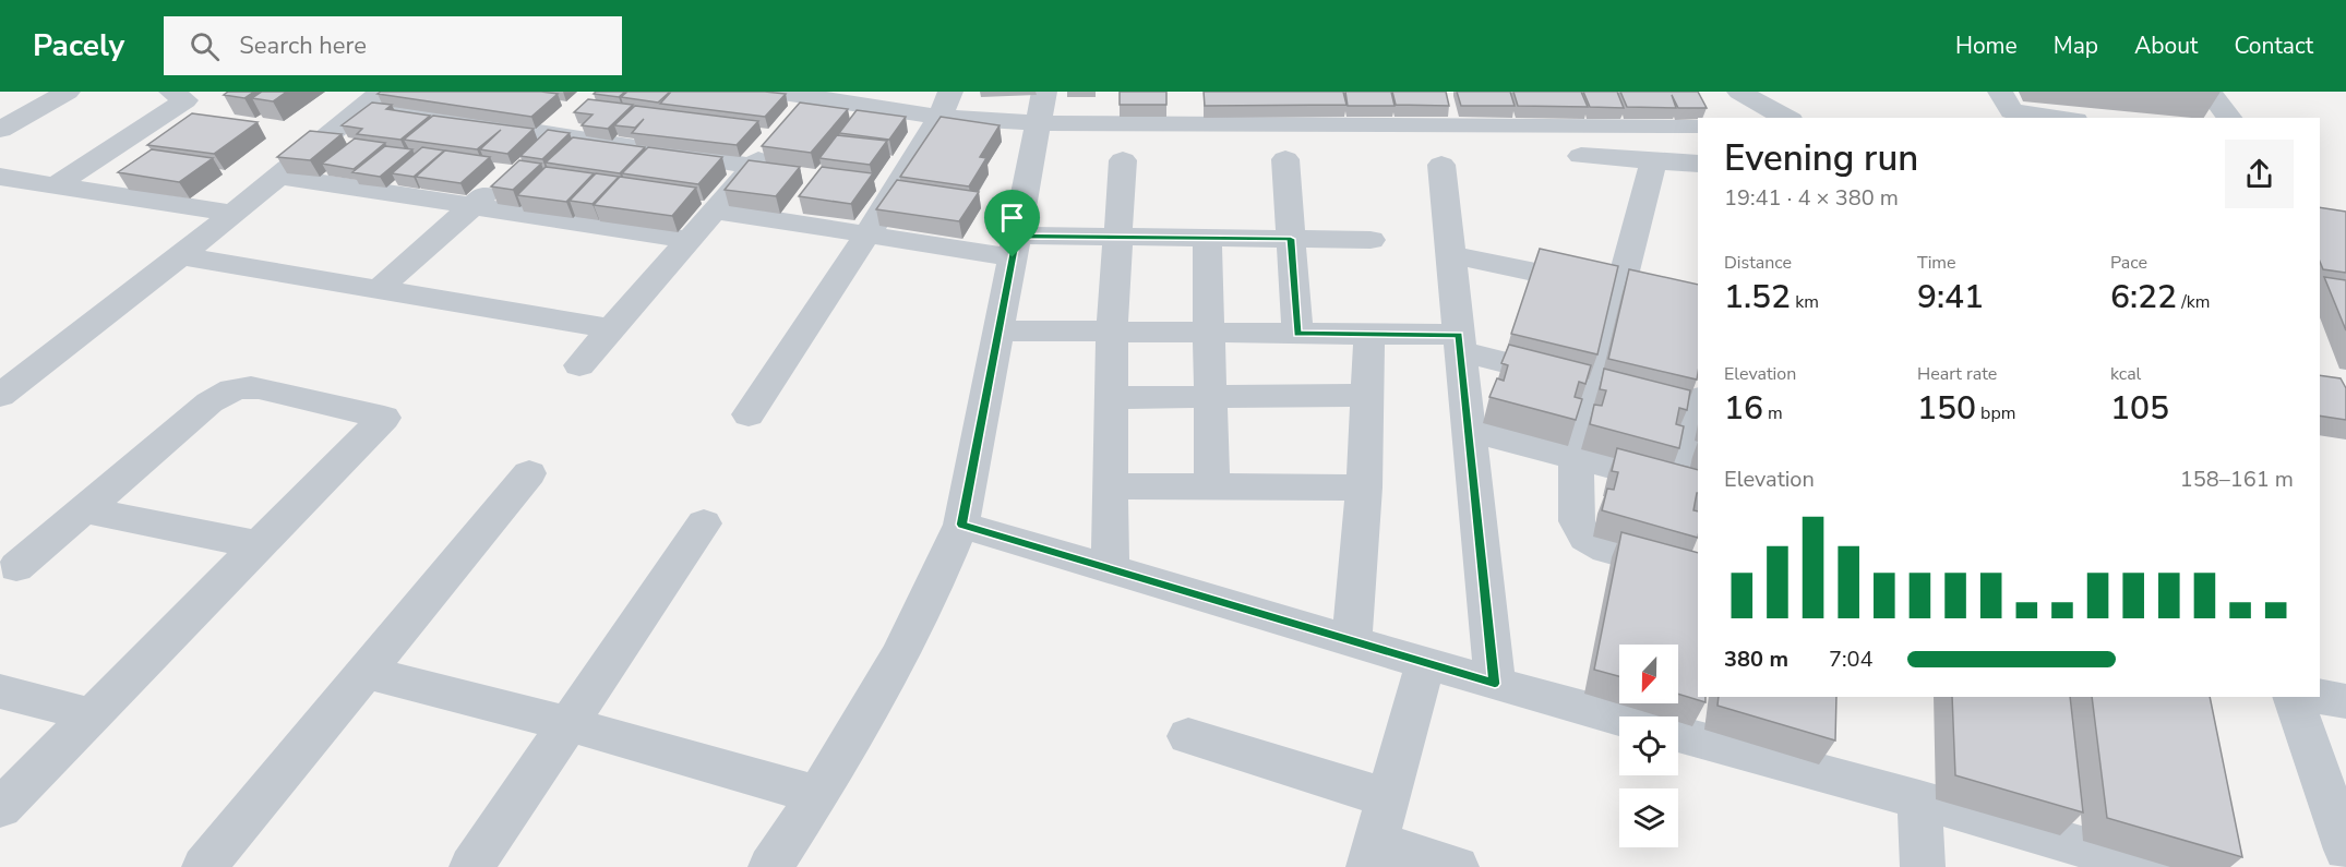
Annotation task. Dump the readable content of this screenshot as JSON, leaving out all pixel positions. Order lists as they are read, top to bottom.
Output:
{
  "north": "bottom",
  "page": {
    "header": "Pacely",
    "search": "Search here",
    "nav": [
      "Home",
      "Map",
      "About",
      "Contact"
    ],
    "heading": ["Evening run", "19:41 · 4 × 380 m"],
    "stats": [
      ["Distance", "1.52 km"],
      ["Time", "9:41"],
      ["Pace", "6:22 /km"],
      ["Elevation", "16 m"],
      ["Heart rate", "150 bpm"],
      ["kcal", "105"]
    ],
    "chart": ["Elevation", "158–161 m"],
    "list": [
      {
        "name": "380 m",
        "note": "7:04"
      }
    ]
  }
}
